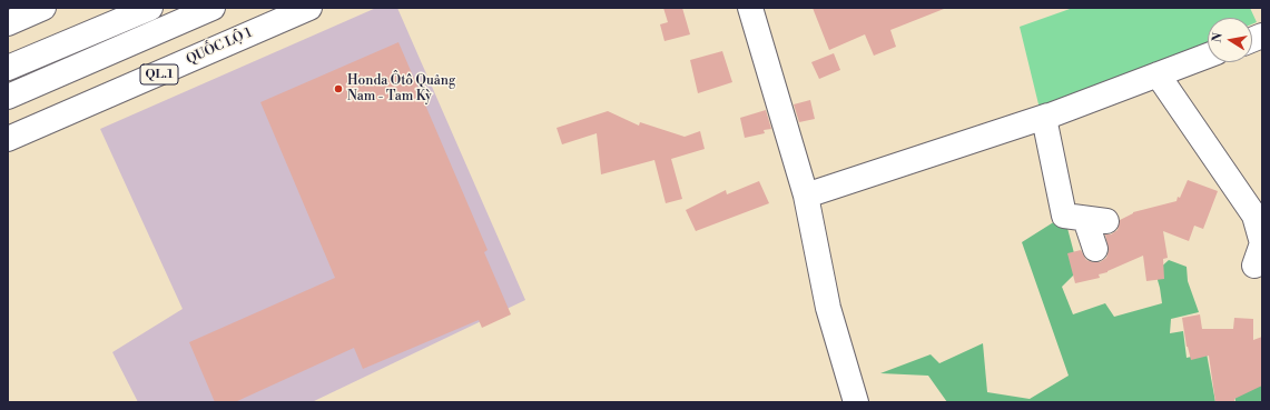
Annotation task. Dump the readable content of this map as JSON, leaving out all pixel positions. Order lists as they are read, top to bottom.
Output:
{
  "streets": {
    "main road": ["QUỐC LỘ 1", "QL.1"]
  },
  "places": ["Honda Ôtô Quảng Nam - Tam Kỳ"],
  "north": "left"
}
